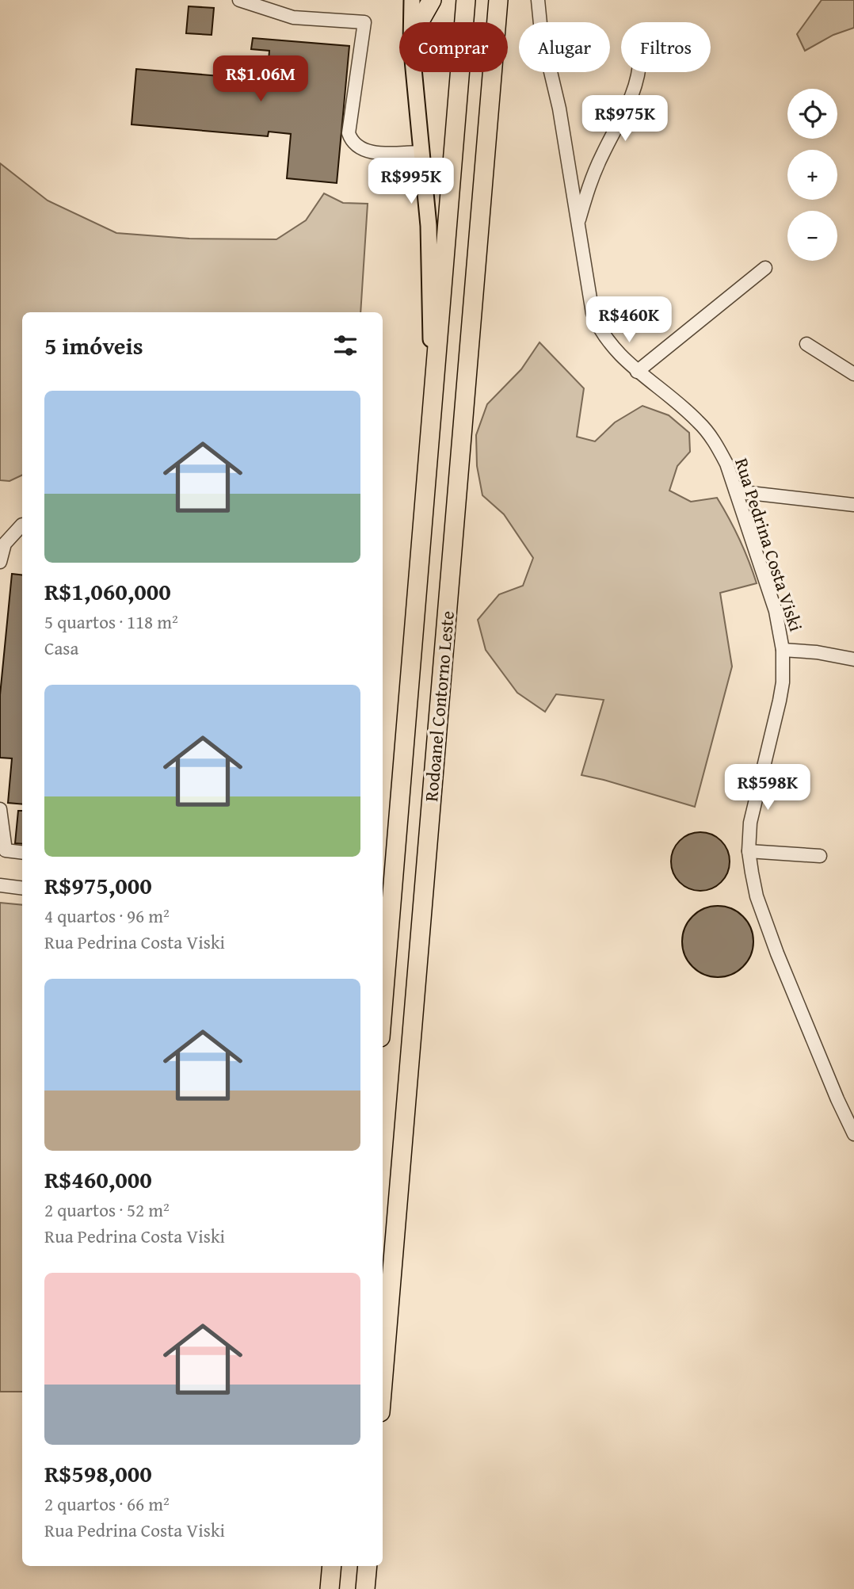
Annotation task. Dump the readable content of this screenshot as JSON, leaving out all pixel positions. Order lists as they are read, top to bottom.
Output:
{
  "streets": {
    "highway": ["Rodoanel Contorno Leste"],
    "street": ["Rua Pedrina Costa Viski"]
  },
  "page": {
    "chip": ["Comprar", "Alugar", "Filtros"],
    "price": [
      "R$1.06M",
      "R$975K",
      "R$995K",
      "R$460K",
      "R$598K"
    ],
    "map_buttons": ["+", "−"],
    "heading": "5 imóveis",
    "list": [
      {
        "name": "R$1,060,000",
        "note": "5 quartos · 118 m² · Casa"
      },
      {
        "name": "R$975,000",
        "note": "4 quartos · 96 m² · Rua Pedrina Costa Viski"
      },
      {
        "name": "R$460,000",
        "note": "2 quartos · 52 m² · Rua Pedrina Costa Viski"
      },
      {
        "name": "R$598,000",
        "note": "2 quartos · 66 m² · Rua Pedrina Costa Viski"
      }
    ]
  }
}
